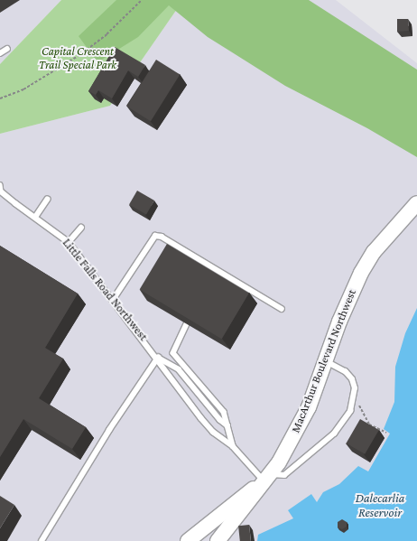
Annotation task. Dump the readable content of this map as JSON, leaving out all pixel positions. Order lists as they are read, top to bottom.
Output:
{
  "streets": {
    "main road": ["MacArthur Boulevard Northwest"],
    "lane": ["Little Falls Road Northwest"]
  },
  "water": ["Dalecarlia Reservoir"],
  "parks": ["Capital Crescent Trail Special Park"]
}
